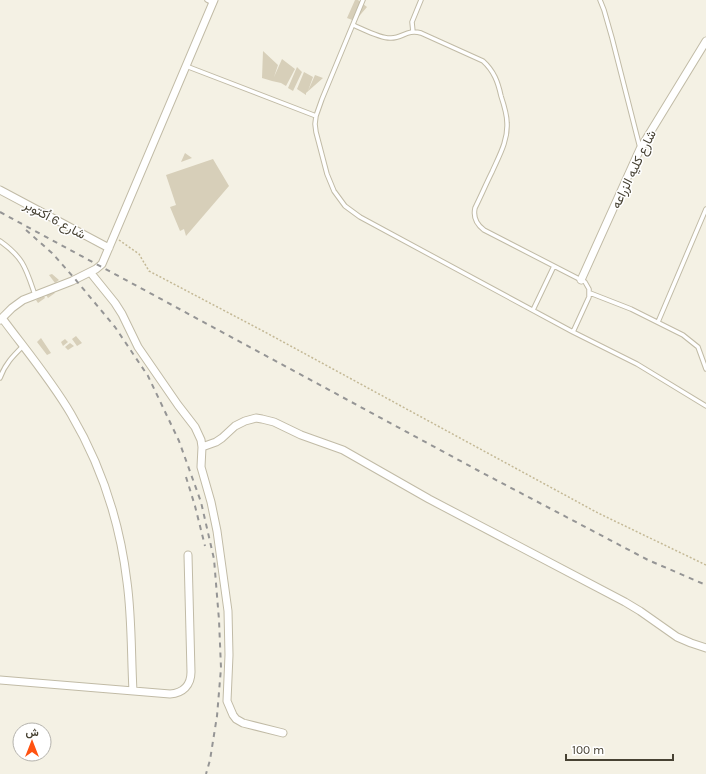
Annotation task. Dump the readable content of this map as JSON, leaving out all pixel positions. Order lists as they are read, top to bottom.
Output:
{
  "streets": {
    "street": ["شارع كليه الزراعه", "شارع 6 أكتوبر"]
  },
  "scale_bar": "100 m",
  "north": "top"
}
